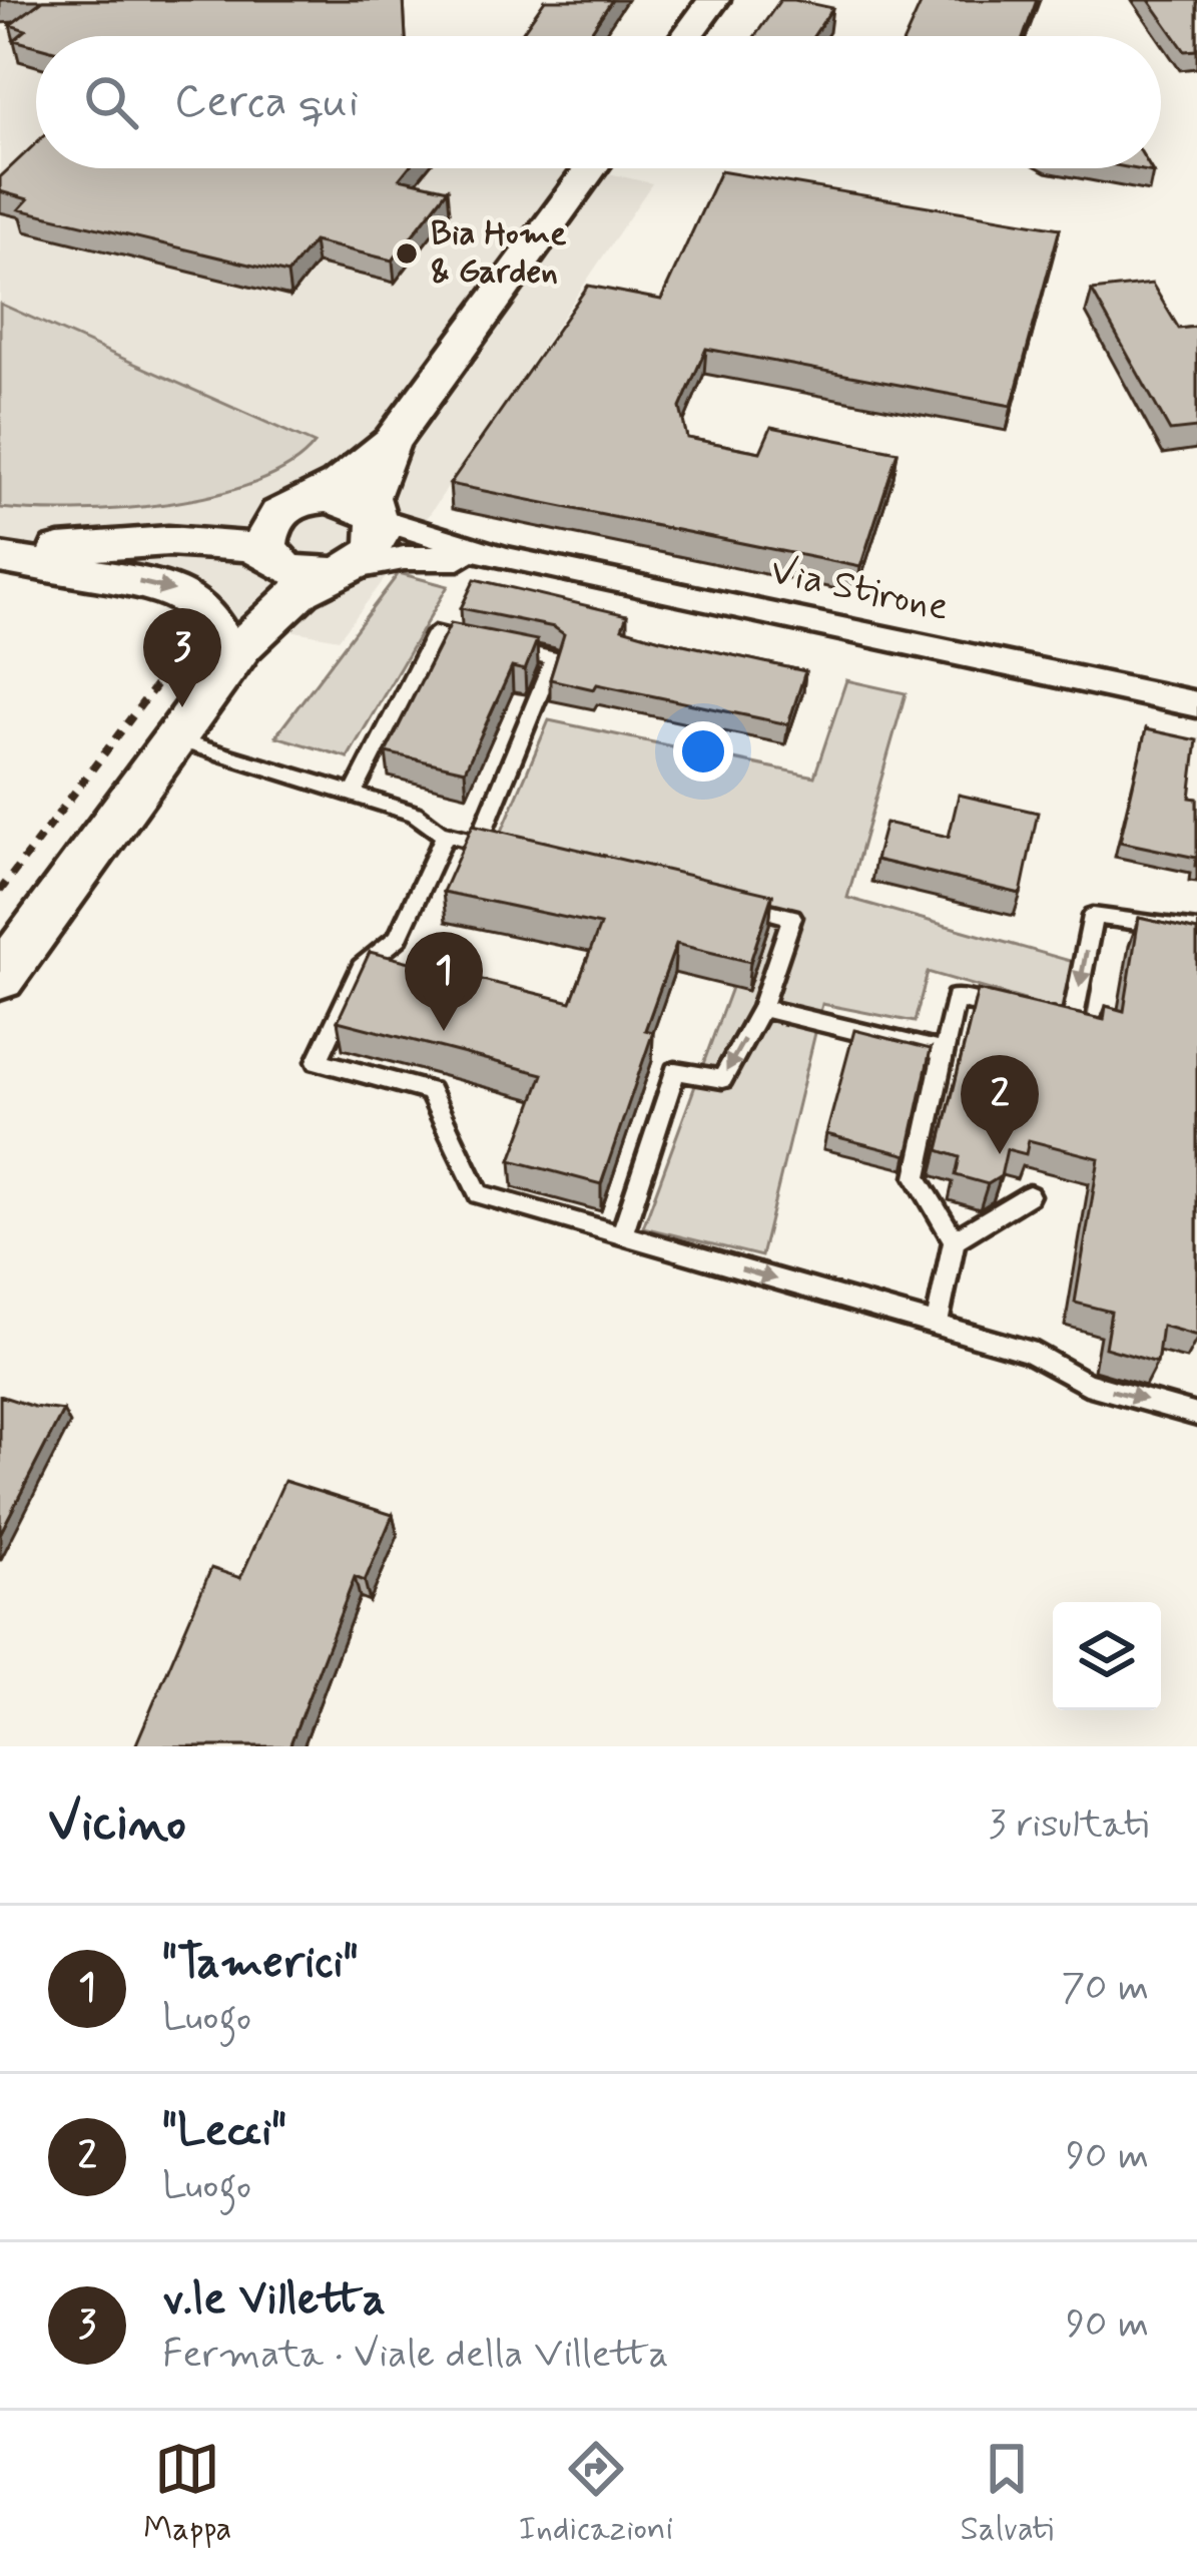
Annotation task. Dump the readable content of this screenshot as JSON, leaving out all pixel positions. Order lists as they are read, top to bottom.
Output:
{
  "streets": {
    "street": ["Via Stirone"]
  },
  "places": ["Bia Home & Garden"],
  "page": {
    "search": "Cerca qui",
    "pins": ["3", "1", "2"],
    "heading": ["Vicino", "3 risultati"],
    "list": [
      {
        "mark": "1",
        "name": "\"Tamerici\"",
        "note": "Luogo",
        "value": "70 m"
      },
      {
        "mark": "2",
        "name": "\"Lecci\"",
        "note": "Luogo",
        "value": "90 m"
      },
      {
        "mark": "3",
        "name": "v.le Villetta",
        "note": "Fermata · Viale della Villetta",
        "value": "90 m"
      }
    ],
    "nav": ["Mappa", "Indicazioni", "Salvati"]
  }
}
